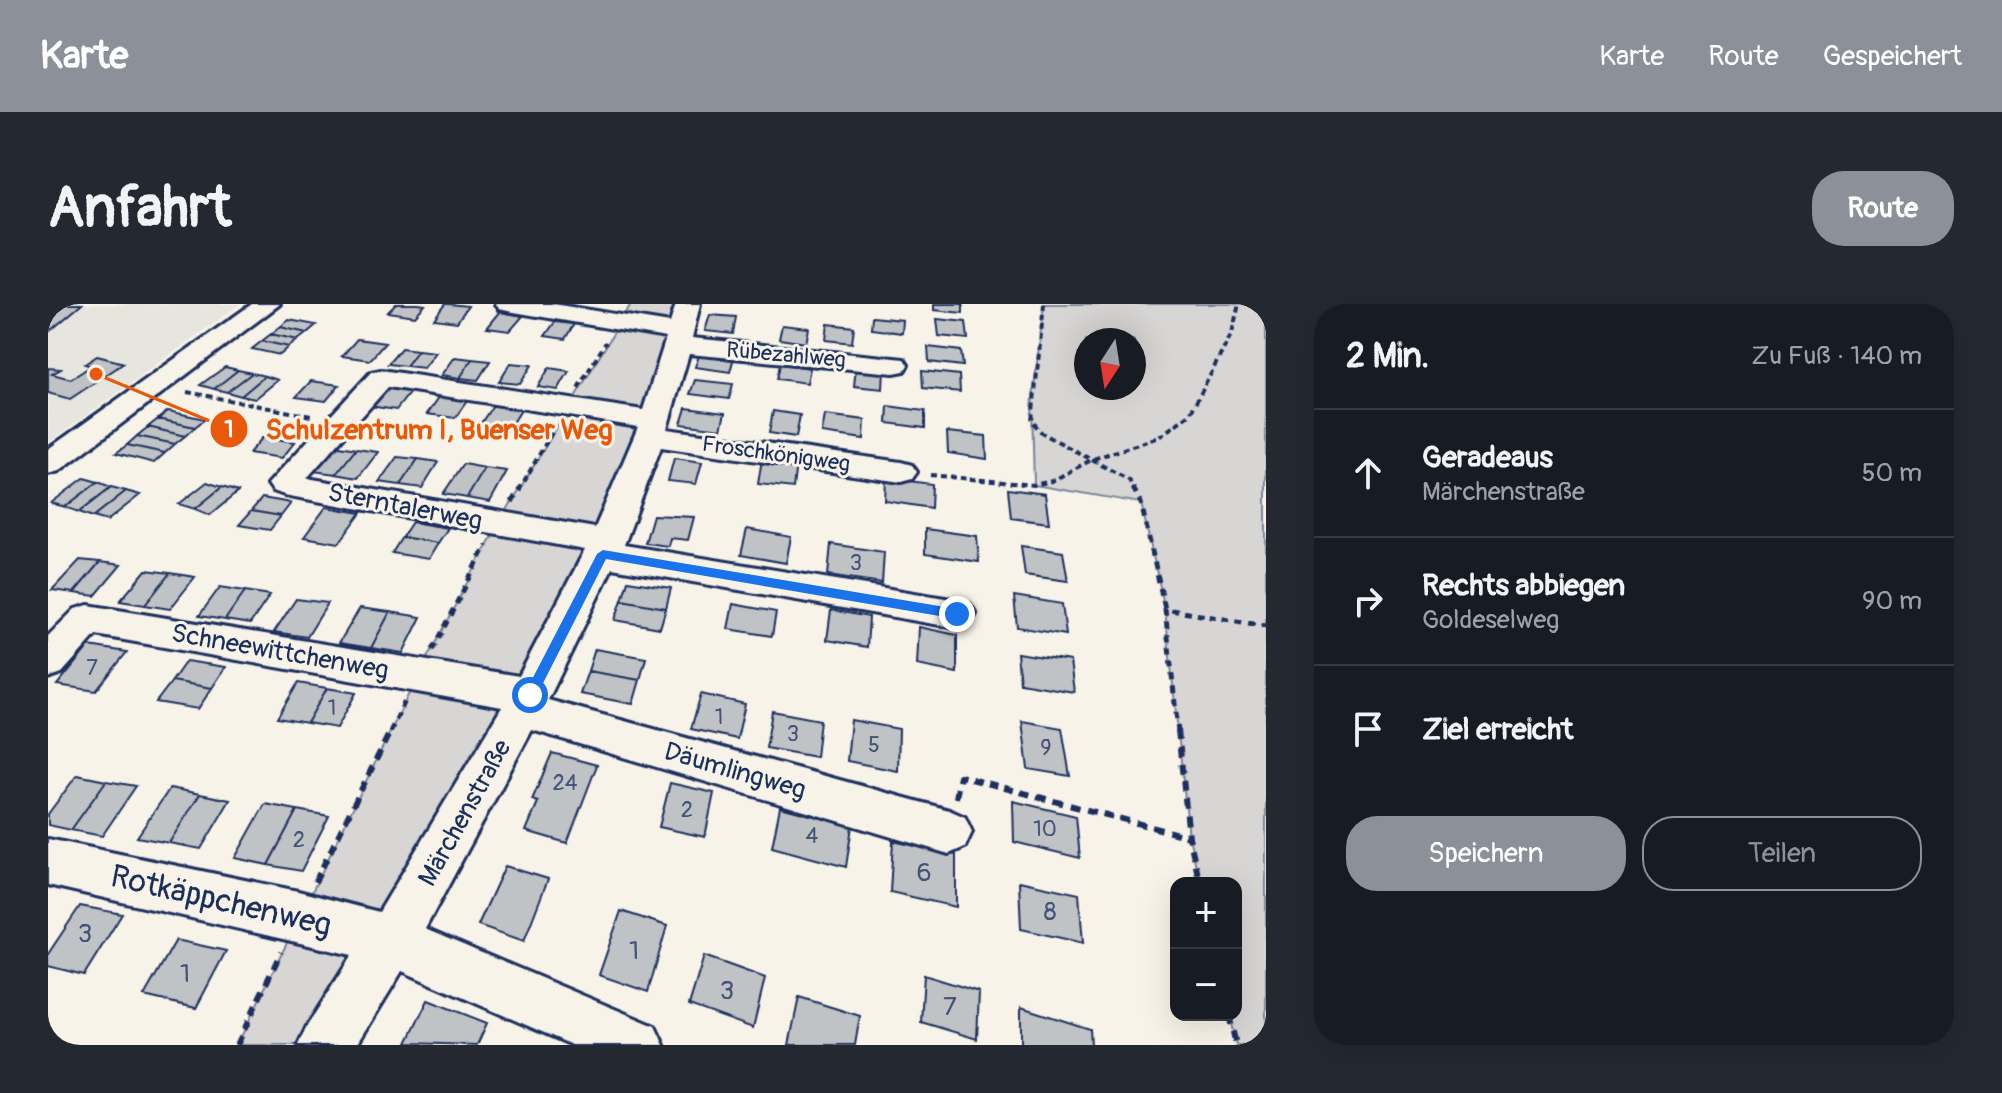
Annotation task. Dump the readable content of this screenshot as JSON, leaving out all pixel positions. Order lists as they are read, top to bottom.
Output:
{
  "streets": {
    "street": [
      "Rübezahlweg",
      "Froschkönigweg",
      "Sterntalerweg",
      "Schneewittchenweg",
      "Däumlingweg",
      "Märchenstraße",
      "Rotkäppchenweg"
    ]
  },
  "crossings": [
    ["Rübezahlweg", "Märchenstraße"],
    ["Froschkönigweg", "Sterntalerweg"],
    ["Froschkönigweg", "Märchenstraße"],
    ["Sterntalerweg", "Märchenstraße"],
    ["Schneewittchenweg", "Däumlingweg"],
    ["Schneewittchenweg", "Märchenstraße"],
    ["Däumlingweg", "Märchenstraße"],
    ["Märchenstraße", "Rotkäppchenweg"]
  ],
  "places": ["Schulzentrum I, Buenser Weg"],
  "house_numbers": [
    "3",
    "7",
    "1",
    "1",
    "3",
    "5",
    "9",
    "24",
    "2",
    "10",
    "4",
    "2",
    "6",
    "8",
    "3",
    "1",
    "1",
    "3",
    "7"
  ],
  "north": "bottom",
  "page": {
    "header": "Karte",
    "nav": ["Karte", "Route", "Gespeichert"],
    "buttons": [
      "Route",
      ["Speichern", "Teilen"]
    ],
    "title": "Anfahrt",
    "heading": ["2 Min.", "Zu Fuß · 140 m"],
    "list": [
      ["Geradeaus", "Märchenstraße", "50 m"],
      ["Rechts abbiegen", "Goldeselweg", "90 m"],
      "Ziel erreicht"
    ],
    "map_buttons": ["+", "−"]
  }
}
